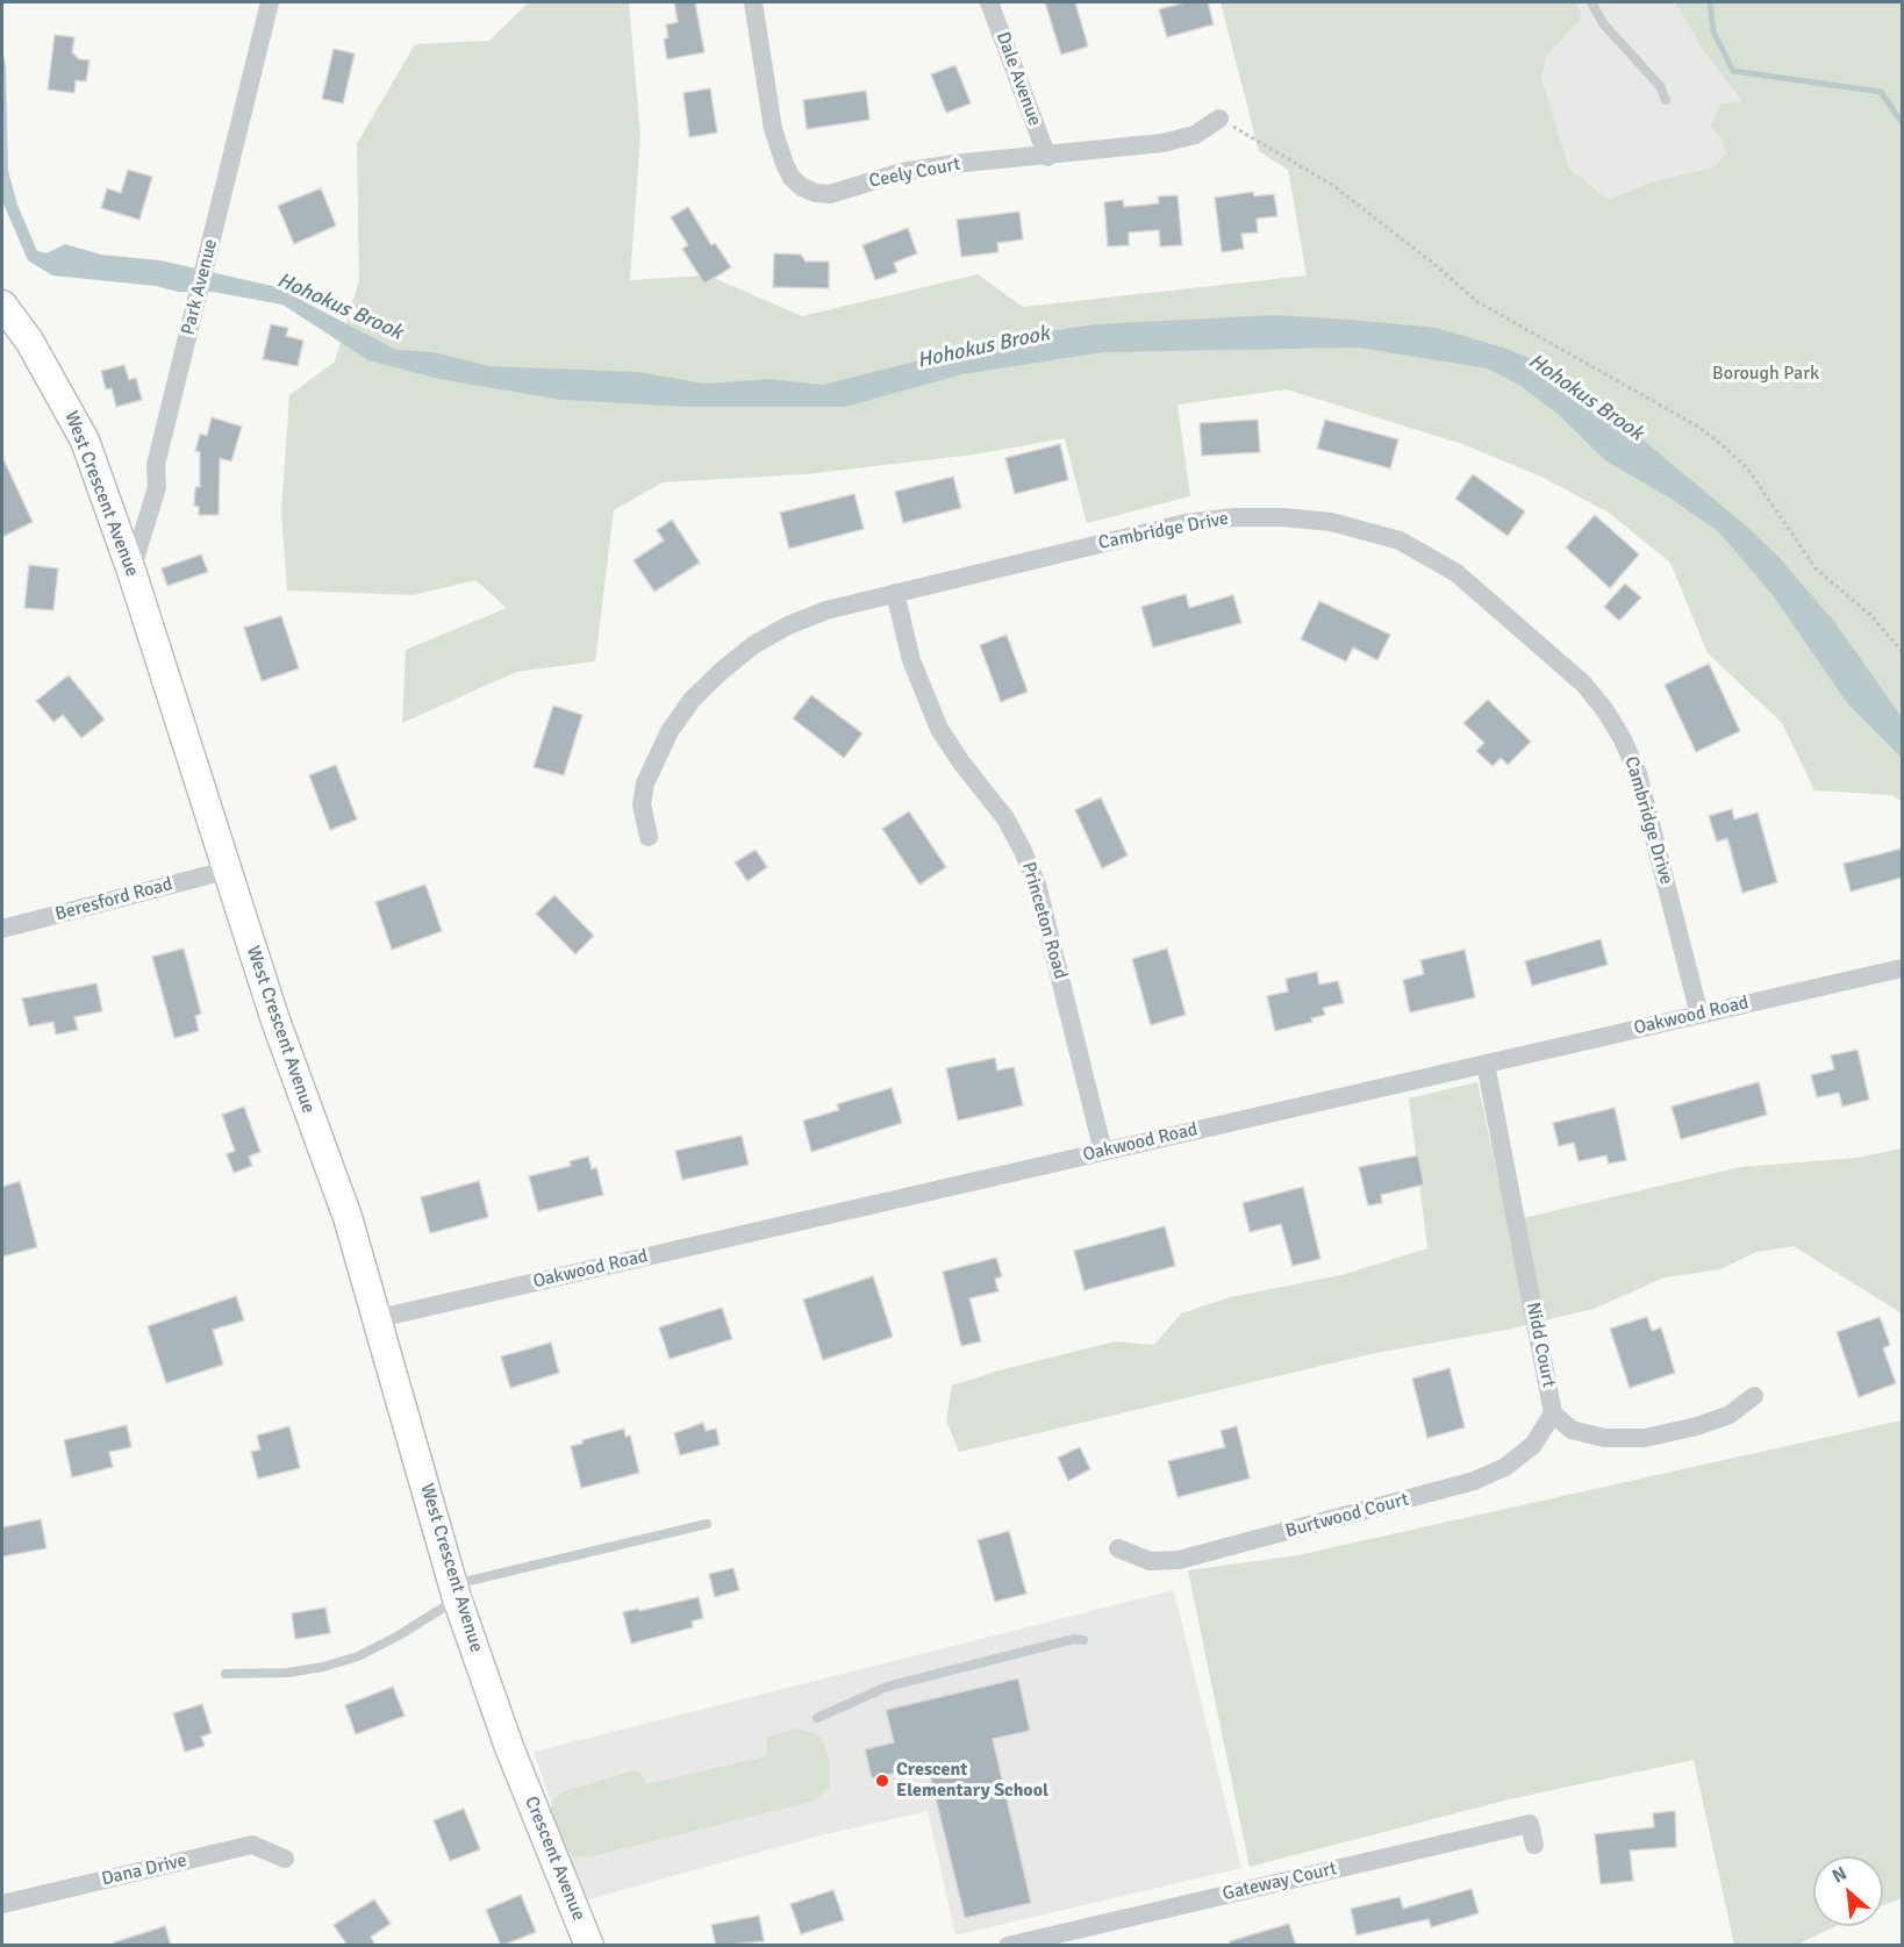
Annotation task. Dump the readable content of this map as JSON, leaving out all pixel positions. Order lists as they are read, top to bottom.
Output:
{
  "streets": {
    "main road": ["West Crescent Avenue", "Crescent Avenue"],
    "street": [
      "Dale Avenue",
      "Ceely Court",
      "Park Avenue",
      "Cambridge Drive",
      "Beresford Road",
      "Princeton Road",
      "Oakwood Road",
      "Nidd Court",
      "Burtwood Court",
      "Dana Drive",
      "Gateway Court"
    ]
  },
  "crossings": [
    ["Dale Avenue", "Ceely Court"],
    ["Park Avenue", "West Crescent Avenue"],
    ["West Crescent Avenue", "Beresford Road"],
    ["West Crescent Avenue", "Oakwood Road"],
    ["West Crescent Avenue", "Crescent Avenue"],
    ["Cambridge Drive", "Princeton Road"],
    ["Cambridge Drive", "Oakwood Road"],
    ["Princeton Road", "Oakwood Road"],
    ["Oakwood Road", "Nidd Court"],
    ["Nidd Court", "Burtwood Court"]
  ],
  "water": ["Hohokus Brook"],
  "parks": ["Borough Park"],
  "places": ["Crescent Elementary School"],
  "north": "top left"
}
